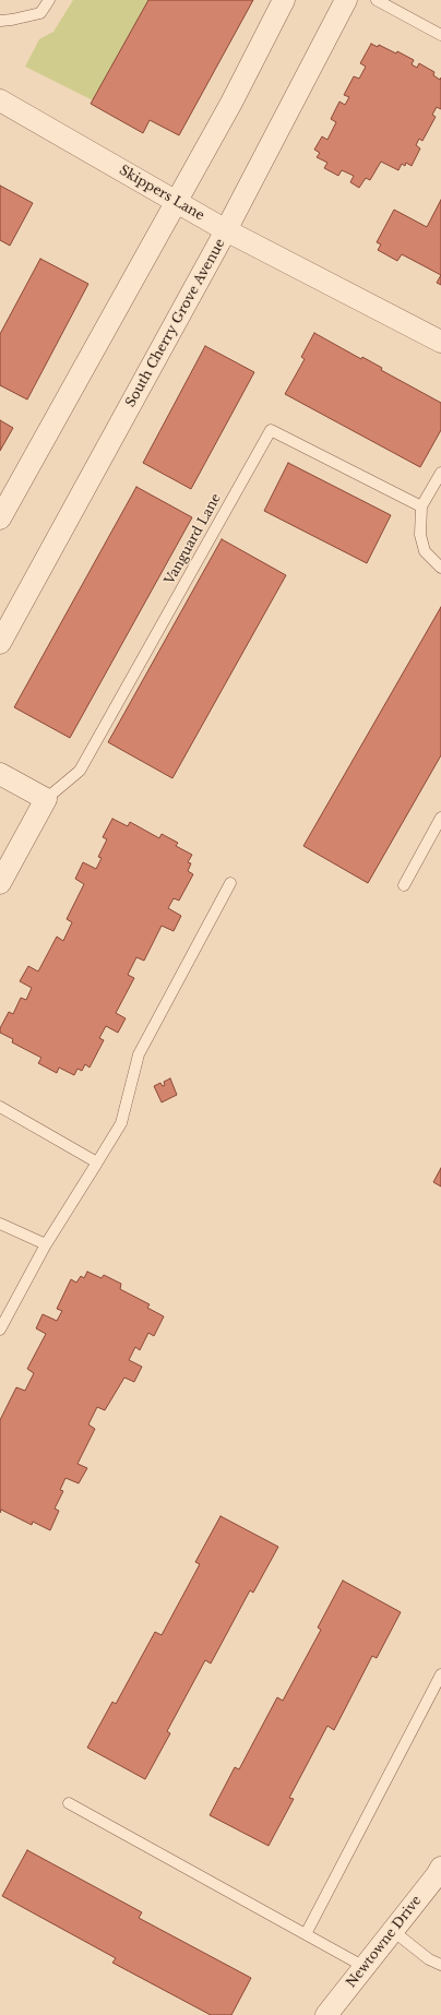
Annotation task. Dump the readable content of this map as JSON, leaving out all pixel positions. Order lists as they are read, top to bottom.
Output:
{
  "streets": {
    "street": ["Skippers Lane", "South Cherry Grove Avenue", "Newtowne Drive"],
    "lane": ["Vanguard Lane"]
  },
  "crossings": [
    ["Skippers Lane", "South Cherry Grove Avenue"]
  ]
}
